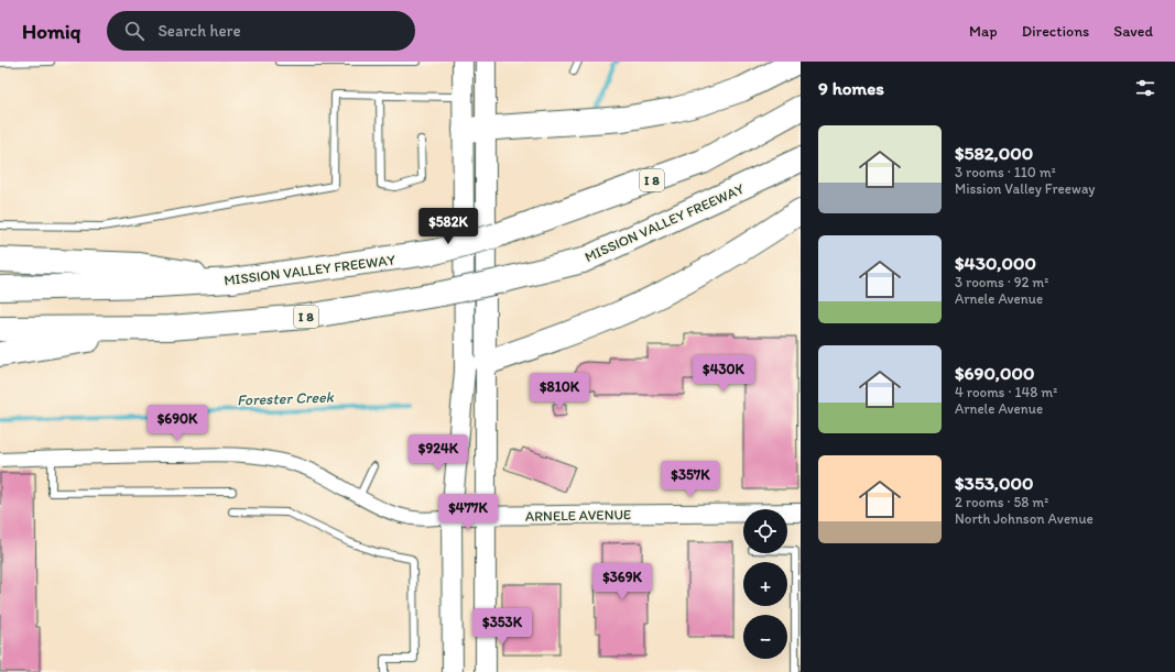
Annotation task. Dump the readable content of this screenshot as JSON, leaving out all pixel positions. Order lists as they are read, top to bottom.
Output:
{
  "streets": {
    "highway": ["I 8", "MISSION VALLEY FREEWAY"],
    "street": ["ARNELE AVENUE"]
  },
  "water": ["Forester Creek"],
  "page": {
    "header": "Homiq",
    "search": "Search here",
    "nav": ["Map", "Directions", "Saved"],
    "heading": "9 homes",
    "list": [
      {
        "name": "$582,000",
        "note": "3 rooms · 110 m² · Mission Valley Freeway"
      },
      {
        "name": "$430,000",
        "note": "3 rooms · 92 m² · Arnele Avenue"
      },
      {
        "name": "$690,000",
        "note": "4 rooms · 148 m² · Arnele Avenue"
      },
      {
        "name": "$353,000",
        "note": "2 rooms · 58 m² · North Johnson Avenue"
      }
    ],
    "price": [
      "$582K",
      "$430K",
      "$810K",
      "$690K",
      "$924K",
      "$357K",
      "$477K",
      "$369K",
      "$353K"
    ],
    "map_buttons": ["+", "−"]
  }
}
